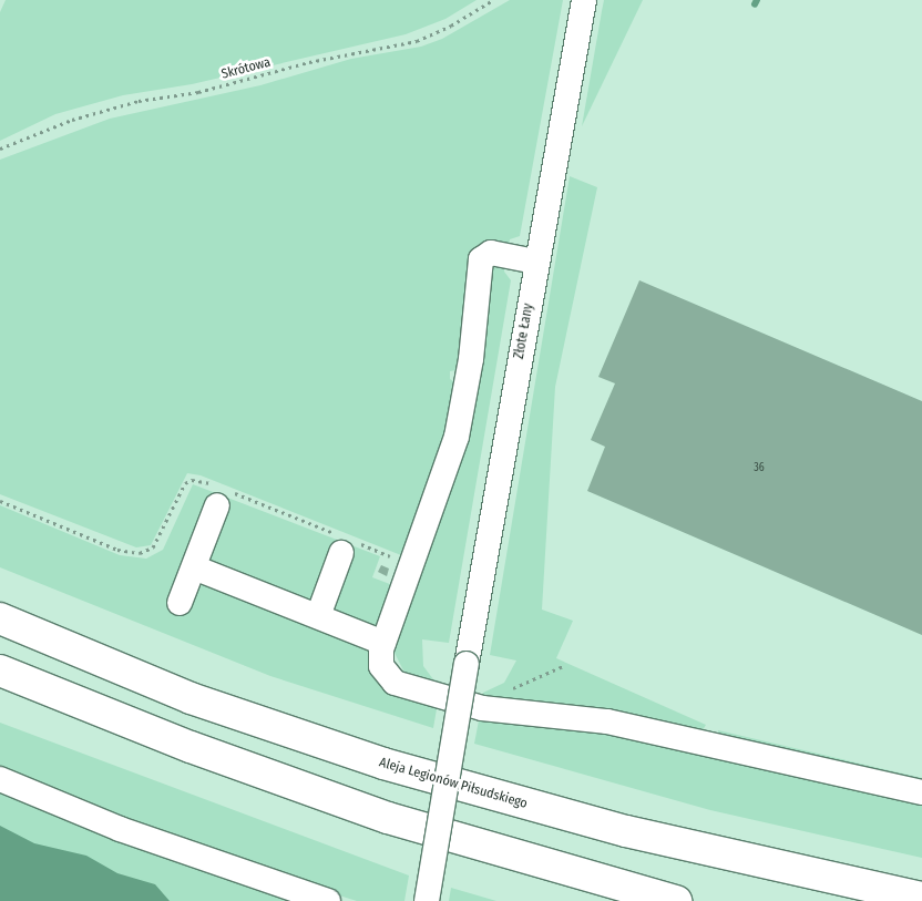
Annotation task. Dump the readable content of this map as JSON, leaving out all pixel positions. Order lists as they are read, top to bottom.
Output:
{
  "streets": {
    "highway": ["Aleja Legionów Piłsudskiego"],
    "street": ["Złote Łany"],
    "path": ["Skrótowa"]
  },
  "house_numbers": ["36"]
}
